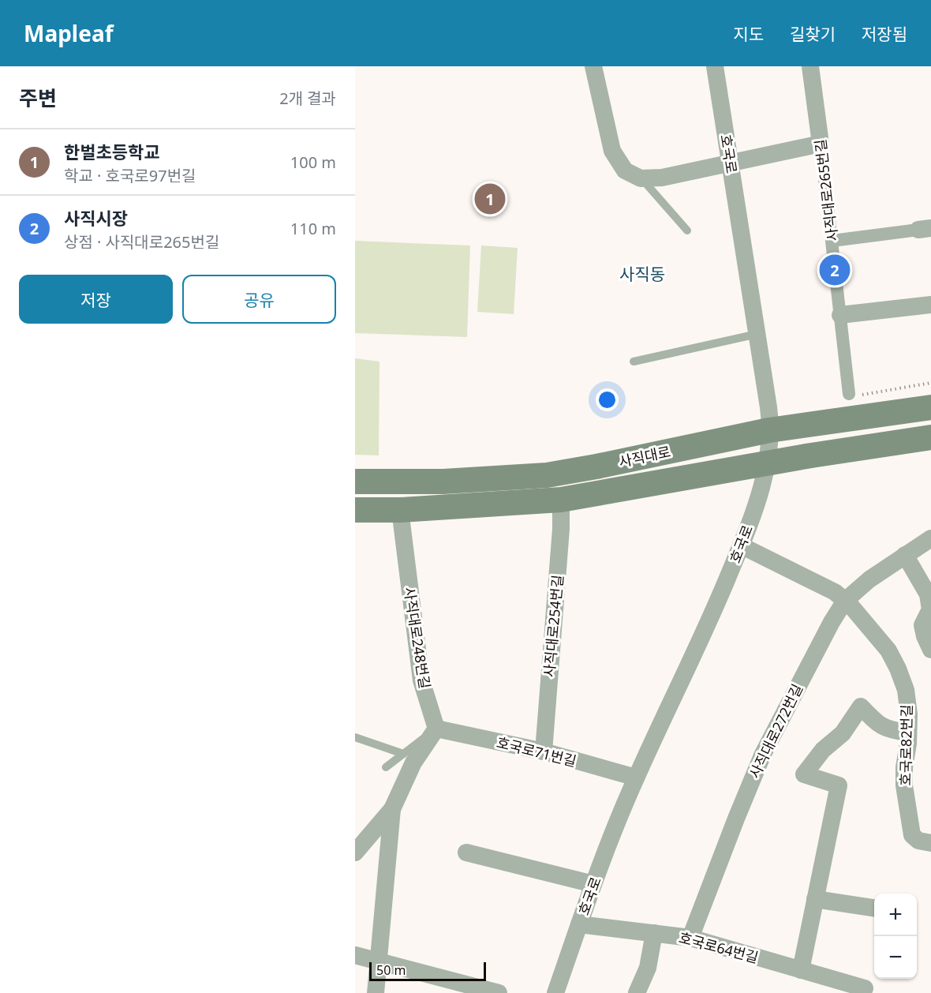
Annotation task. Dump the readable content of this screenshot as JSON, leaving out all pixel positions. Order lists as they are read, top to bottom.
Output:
{
  "streets": {
    "main road": ["사직대로"],
    "street": [
      "호국로",
      "사직대로265번길",
      "사직대로254번길",
      "사직대로248번길",
      "사직대로272번길",
      "호국로82번길",
      "호국로71번길",
      "호국로64번길"
    ]
  },
  "crossings": [
    ["호국로", "사직대로"],
    ["호국로", "호국로82번길"],
    ["호국로", "호국로71번길"],
    ["호국로", "호국로64번길"],
    ["사직대로", "사직대로254번길"],
    ["사직대로", "사직대로248번길"],
    ["사직대로254번길", "호국로71번길"],
    ["사직대로248번길", "호국로71번길"],
    ["사직대로272번길", "호국로82번길"],
    ["사직대로272번길", "호국로64번길"]
  ],
  "districts": ["사직동"],
  "scale_bar": "50 m",
  "page": {
    "header": "Mapleaf",
    "nav": ["지도", "길찾기", "저장됨"],
    "heading": ["주변", "2개 결과"],
    "list": [
      {
        "mark": "1",
        "name": "한벌초등학교",
        "note": "학교 · 호국로97번길",
        "value": "100 m"
      },
      {
        "mark": "2",
        "name": "사직시장",
        "note": "상점 · 사직대로265번길",
        "value": "110 m"
      }
    ],
    "pins": ["1", "2"],
    "buttons": ["저장", "공유"],
    "map_buttons": ["+", "−"],
    "scale": "50 m"
  }
}
